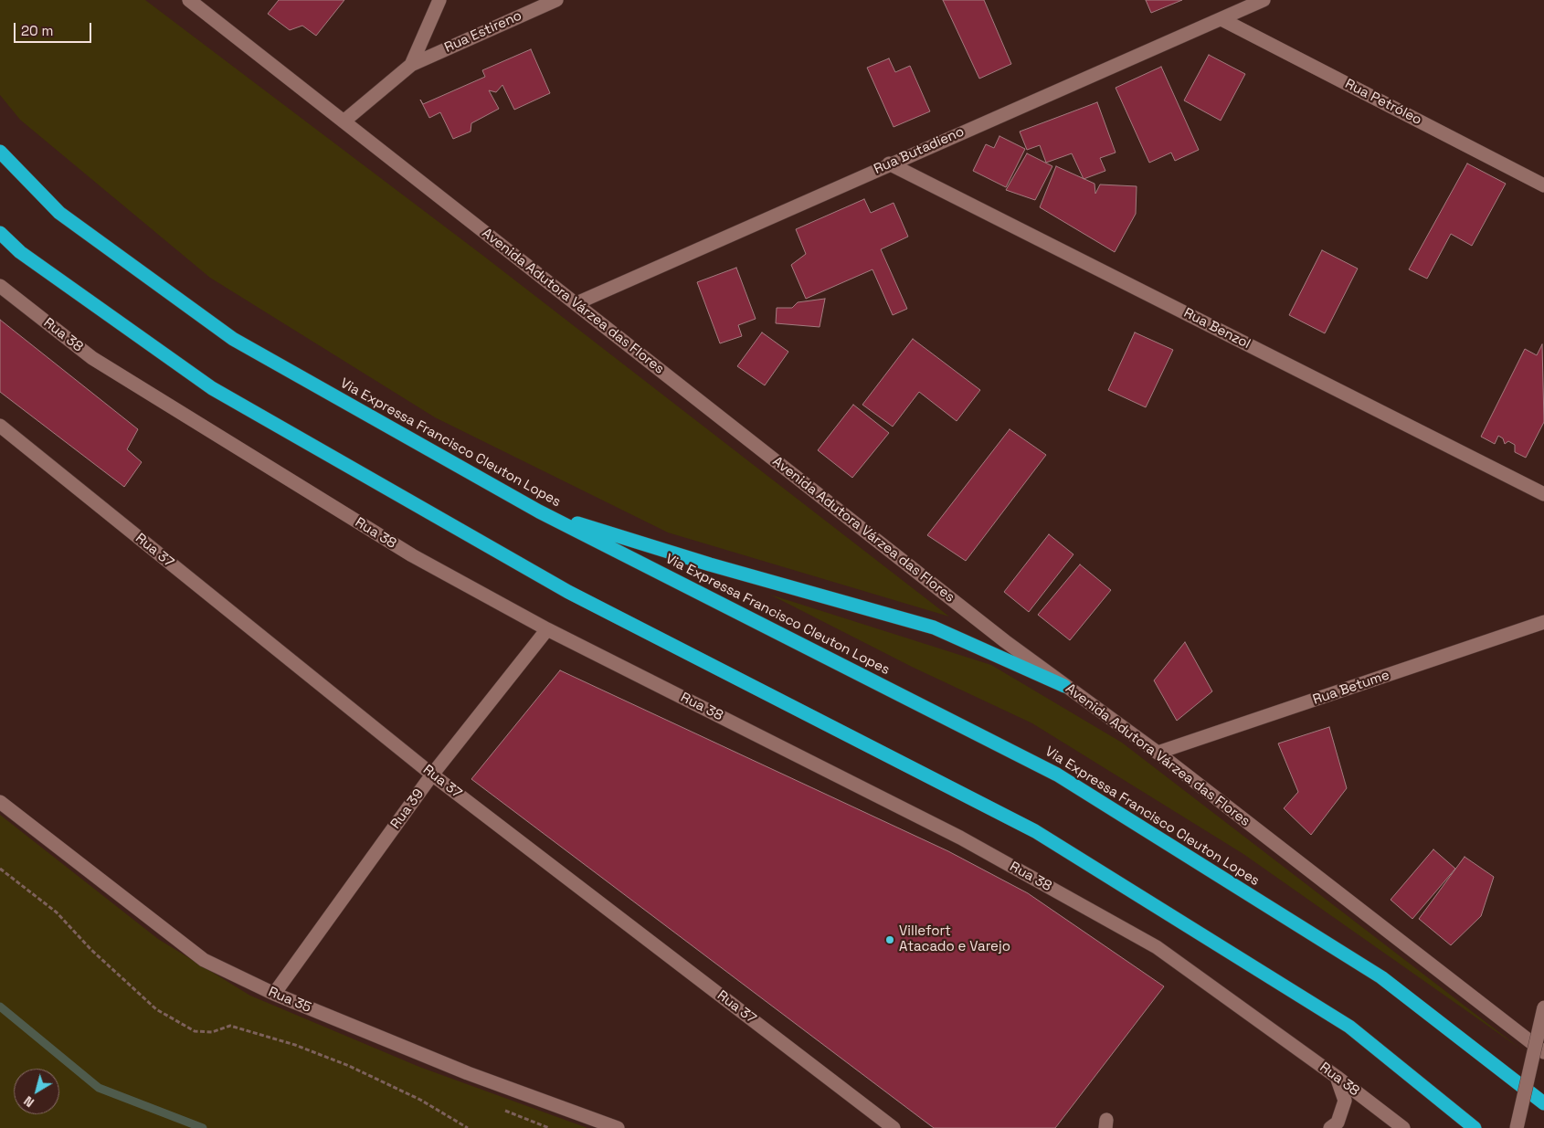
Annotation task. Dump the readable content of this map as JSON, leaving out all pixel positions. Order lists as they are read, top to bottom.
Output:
{
  "streets": {
    "highway": ["Via Expressa Francisco Cleuton Lopes"],
    "street": [
      "Rua Estireno",
      "Rua Petróleo",
      "Rua Butadieno",
      "Avenida Adutora Várzea das Flores",
      "Rua Benzol",
      "Rua 38",
      "Rua 37",
      "Rua Betume",
      "Rua 39",
      "Rua 35"
    ]
  },
  "crossings": [
    ["Rua Petróleo", "Rua Butadieno"],
    ["Rua Butadieno", "Avenida Adutora Várzea das Flores"],
    ["Rua Butadieno", "Rua Benzol"],
    ["Avenida Adutora Várzea das Flores", "Rua Betume"],
    ["Rua 38", "Rua 39"],
    ["Rua 37", "Rua 39"],
    ["Rua 39", "Rua 35"]
  ],
  "places": ["Villefort Atacado e Varejo"],
  "scale_bar": "20 m",
  "north": "bottom left"
}
